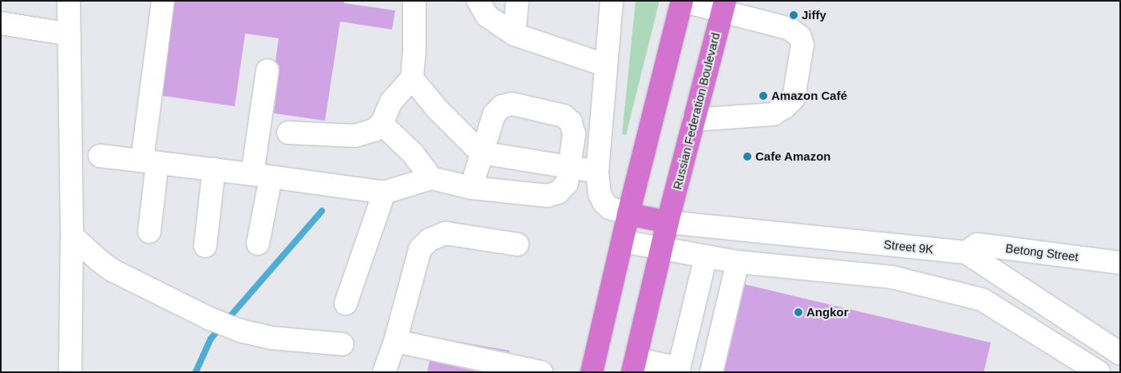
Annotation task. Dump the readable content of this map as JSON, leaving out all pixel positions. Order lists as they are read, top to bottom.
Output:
{
  "streets": {
    "highway": ["Russian Federation Boulevard"],
    "street": ["Street 9K", "Betong Street"]
  },
  "crossings": [
    ["Russian Federation Boulevard", "Street 9K"],
    ["Street 9K", "Betong Street"]
  ],
  "places": [
    "Jiffy",
    "Amazon Café",
    "Cafe Amazon",
    "Angkor"
  ]
}
